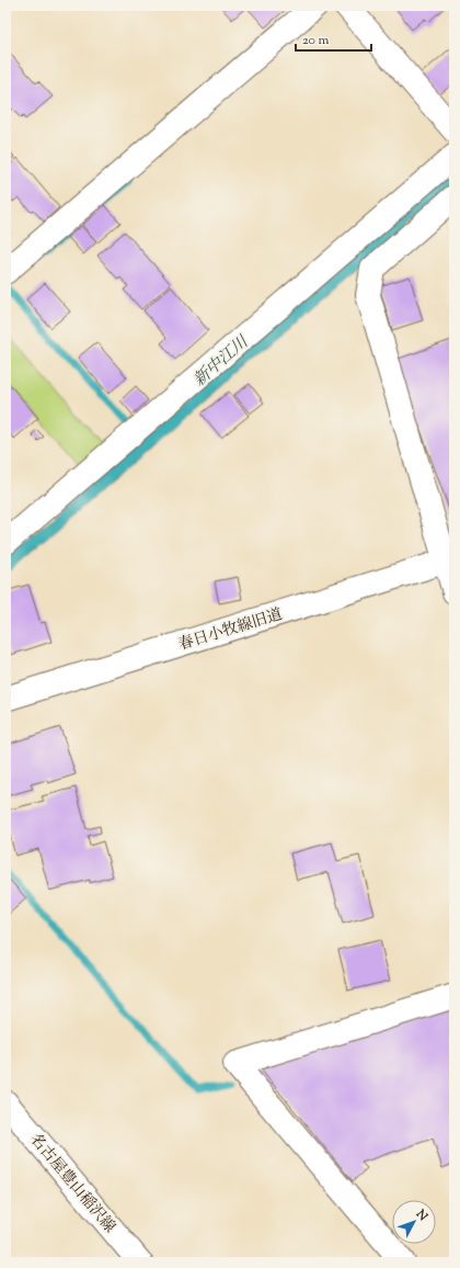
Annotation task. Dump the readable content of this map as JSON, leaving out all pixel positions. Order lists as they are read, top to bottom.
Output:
{
  "streets": {
    "street": ["春日小牧線旧道", "名古屋豊山稲沢線"]
  },
  "water": ["新中江川"],
  "scale_bar": "20 m",
  "north": "top right"
}
